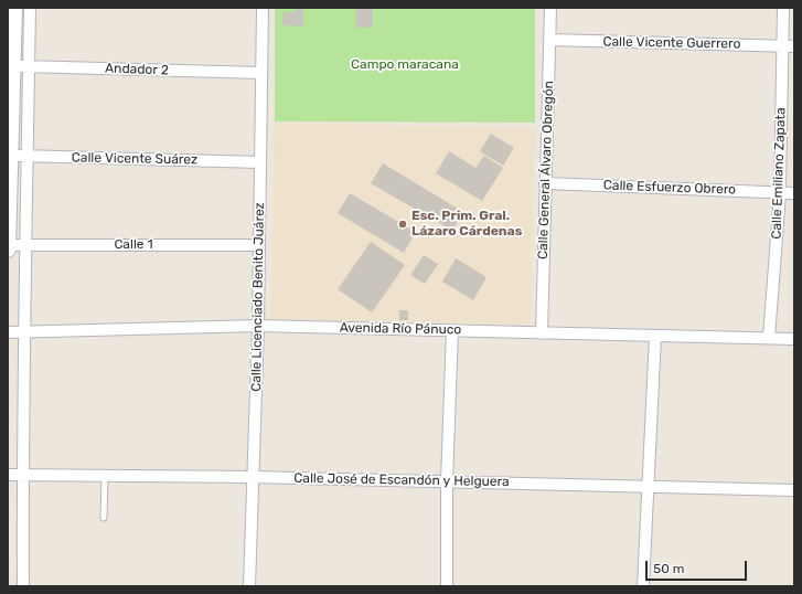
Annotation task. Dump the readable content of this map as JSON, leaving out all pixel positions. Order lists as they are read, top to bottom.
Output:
{
  "streets": {
    "street": [
      "Calle Vicente Guerrero",
      "Andador 2",
      "Calle Vicente Suárez",
      "Calle General Álvaro Obregón",
      "Calle Emiliano Zapata",
      "Calle Esfuerzo Obrero",
      "Calle 1",
      "Calle Licenciado Benito Juárez",
      "Avenida Río Pánuco",
      "Calle José de Escandón y Helguera"
    ]
  },
  "crossings": [
    ["Calle Vicente Guerrero", "Calle General Álvaro Obregón"],
    ["Calle Vicente Guerrero", "Calle Emiliano Zapata"],
    ["Andador 2", "Calle Licenciado Benito Juárez"],
    ["Calle Vicente Suárez", "Calle Licenciado Benito Juárez"],
    ["Calle General Álvaro Obregón", "Calle Esfuerzo Obrero"],
    ["Calle General Álvaro Obregón", "Avenida Río Pánuco"],
    ["Calle Emiliano Zapata", "Calle Esfuerzo Obrero"],
    ["Calle Emiliano Zapata", "Avenida Río Pánuco"],
    ["Calle 1", "Calle Licenciado Benito Juárez"],
    ["Calle Licenciado Benito Juárez", "Avenida Río Pánuco"],
    ["Calle Licenciado Benito Juárez", "Calle José de Escandón y Helguera"]
  ],
  "parks": ["Campo maracana"],
  "places": ["Esc. Prim. Gral. Lázaro Cárdenas"],
  "scale_bar": "50 m"
}
